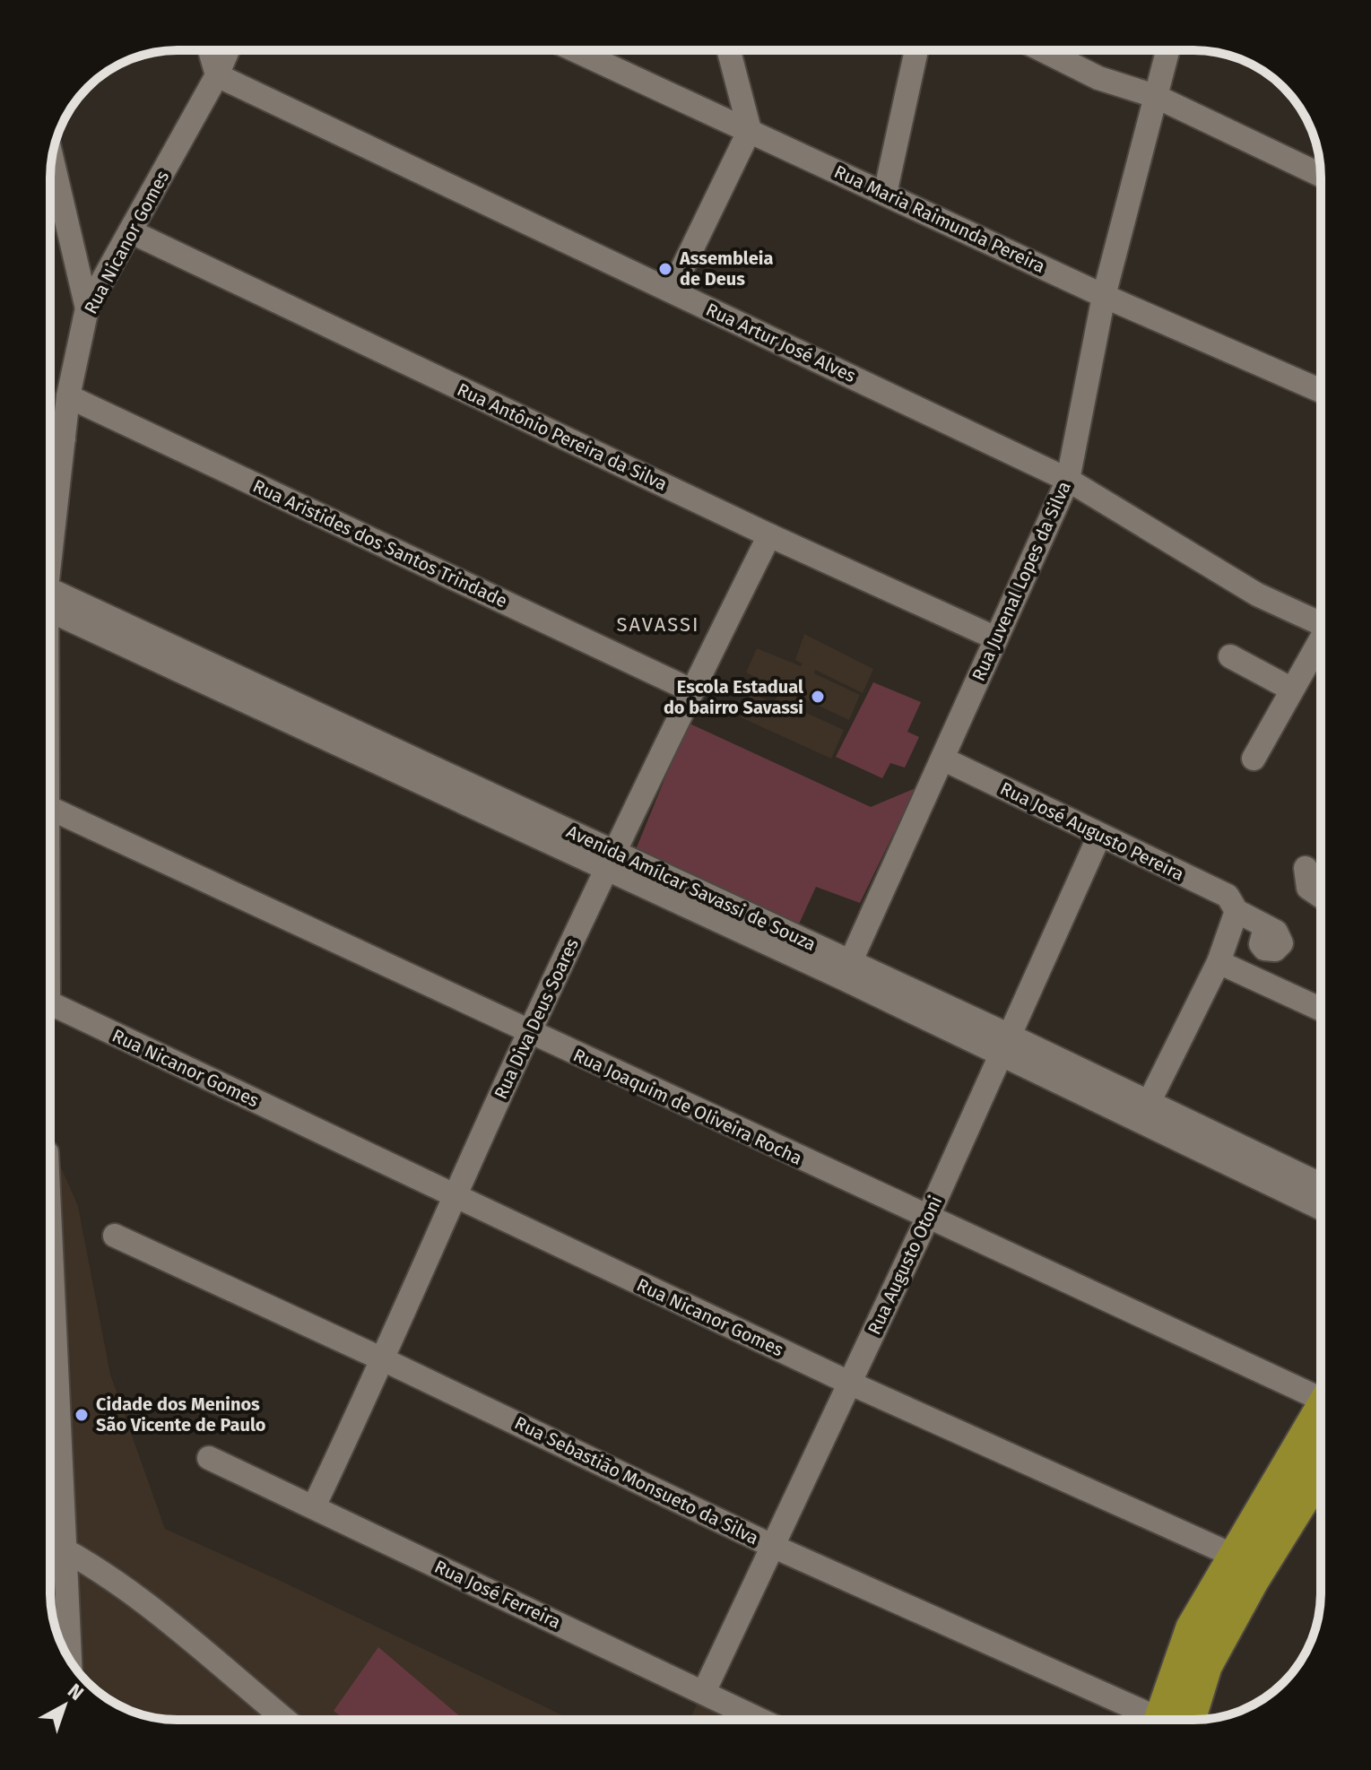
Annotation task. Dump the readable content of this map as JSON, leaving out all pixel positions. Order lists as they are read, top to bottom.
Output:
{
  "streets": {
    "street": [
      "Rua Maria Raimunda Pereira",
      "Rua Nicanor Gomes",
      "Rua Artur José Alves",
      "Rua Antônio Pereira da Silva",
      "Rua Aristides dos Santos Trindade",
      "Rua Juvenal Lopes da Silva",
      "Rua José Augusto Pereira",
      "Avenida Amílcar Savassi de Souza",
      "Rua Diva Deus Soares",
      "Rua Joaquim de Oliveira Rocha",
      "Rua Augusto Otoni",
      "Rua Sebastião Monsueto da Silva",
      "Rua José Ferreira"
    ]
  },
  "crossings": [
    ["Rua Maria Raimunda Pereira", "Rua Juvenal Lopes da Silva"],
    ["Rua Nicanor Gomes", "Rua Artur José Alves"],
    ["Rua Nicanor Gomes", "Rua Antônio Pereira da Silva"],
    ["Rua Nicanor Gomes", "Rua Aristides dos Santos Trindade"],
    ["Rua Nicanor Gomes", "Rua Diva Deus Soares"],
    ["Rua Nicanor Gomes", "Rua Augusto Otoni"],
    ["Rua Artur José Alves", "Rua Juvenal Lopes da Silva"],
    ["Rua Antônio Pereira da Silva", "Rua Juvenal Lopes da Silva"],
    ["Rua Antônio Pereira da Silva", "Rua Diva Deus Soares"],
    ["Rua Aristides dos Santos Trindade", "Rua Diva Deus Soares"],
    ["Rua Juvenal Lopes da Silva", "Rua José Augusto Pereira"],
    ["Rua Juvenal Lopes da Silva", "Avenida Amílcar Savassi de Souza"],
    ["Rua José Augusto Pereira", "Rua Augusto Otoni"],
    ["Avenida Amílcar Savassi de Souza", "Rua Diva Deus Soares"],
    ["Avenida Amílcar Savassi de Souza", "Rua Augusto Otoni"],
    ["Rua Diva Deus Soares", "Rua Joaquim de Oliveira Rocha"],
    ["Rua Diva Deus Soares", "Rua Sebastião Monsueto da Silva"],
    ["Rua Diva Deus Soares", "Rua José Ferreira"],
    ["Rua Joaquim de Oliveira Rocha", "Rua Augusto Otoni"],
    ["Rua Augusto Otoni", "Rua Sebastião Monsueto da Silva"],
    ["Rua Augusto Otoni", "Rua José Ferreira"]
  ],
  "districts": ["SAVASSI"],
  "places": ["Assembleia de Deus", "Escola Estadual do bairro Savassi", "Cidade dos Meninos São Vicente de Paulo"],
  "north": "top right"
}
